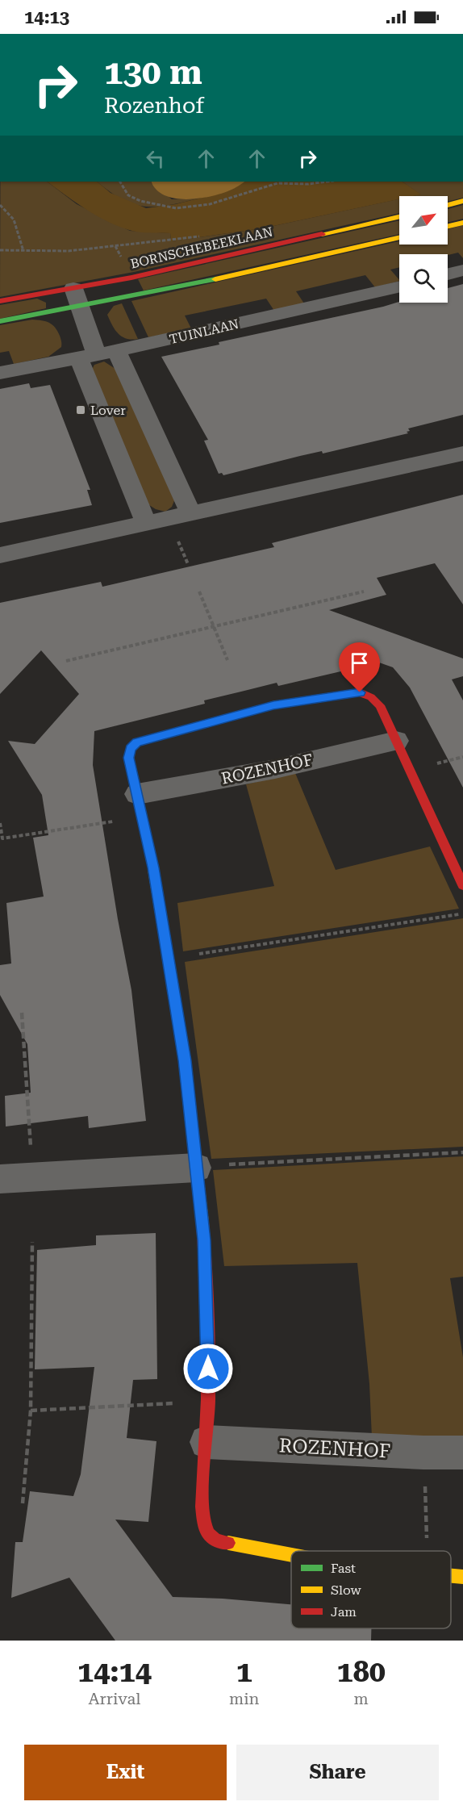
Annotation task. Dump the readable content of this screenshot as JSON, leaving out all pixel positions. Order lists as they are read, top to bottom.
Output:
{
  "streets": {
    "street": ["BORNSCHEBEEKLAAN", "TUINLAAN", "ROZENHOF"]
  },
  "places": {
    "transit": ["Lover"]
  },
  "legend": ["Fast", "Slow", "Jam"],
  "north": "top right",
  "page": {
    "status": "14:13",
    "turn": ["130 m", "Rozenhof"],
    "eta": [
      "14:14",
      "Arrival",
      "1",
      "min",
      "180",
      "m"
    ],
    "buttons": ["Exit", "Share"]
  }
}
